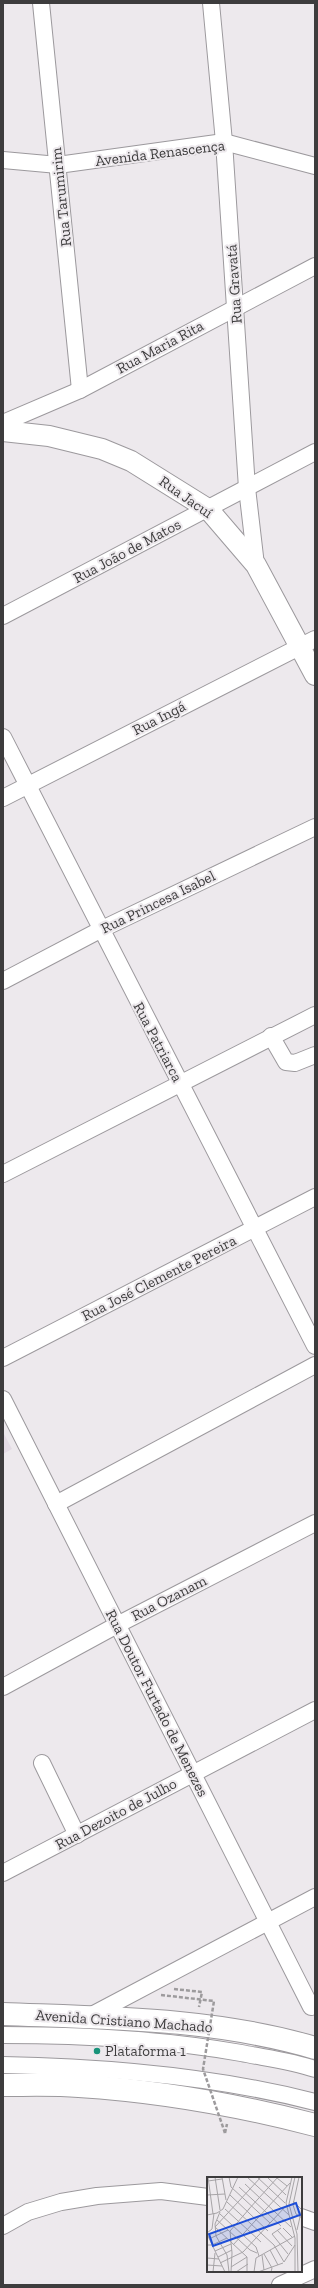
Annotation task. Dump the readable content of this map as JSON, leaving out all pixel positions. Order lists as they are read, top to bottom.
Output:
{
  "streets": {
    "highway": ["Avenida Cristiano Machado"],
    "main road": ["Rua Jacuí"],
    "street": [
      "Avenida Renascença",
      "Rua Tarumirim",
      "Rua Gravatá",
      "Rua Maria Rita",
      "Rua João de Matos",
      "Rua Ingá",
      "Rua Princesa Isabel",
      "Rua Patriarca",
      "Rua José Clemente Pereira",
      "Rua Ozanam",
      "Rua Doutor Furtado de Menezes",
      "Rua Dezoito de Julho"
    ]
  },
  "crossings": [
    ["Avenida Renascença", "Rua Tarumirim"],
    ["Avenida Renascença", "Rua Gravatá"],
    ["Rua Tarumirim", "Rua Maria Rita"],
    ["Rua Gravatá", "Rua Maria Rita"],
    ["Rua Gravatá", "Rua Jacuí"],
    ["Rua Gravatá", "Rua João de Matos"],
    ["Rua Jacuí", "Rua João de Matos"],
    ["Rua Jacuí", "Rua Ingá"],
    ["Rua Ingá", "Rua Patriarca"],
    ["Rua Princesa Isabel", "Rua Patriarca"],
    ["Rua Patriarca", "Rua José Clemente Pereira"],
    ["Rua Ozanam", "Rua Doutor Furtado de Menezes"],
    ["Rua Doutor Furtado de Menezes", "Rua Dezoito de Julho"]
  ],
  "places": ["Plataforma 1"]
}
